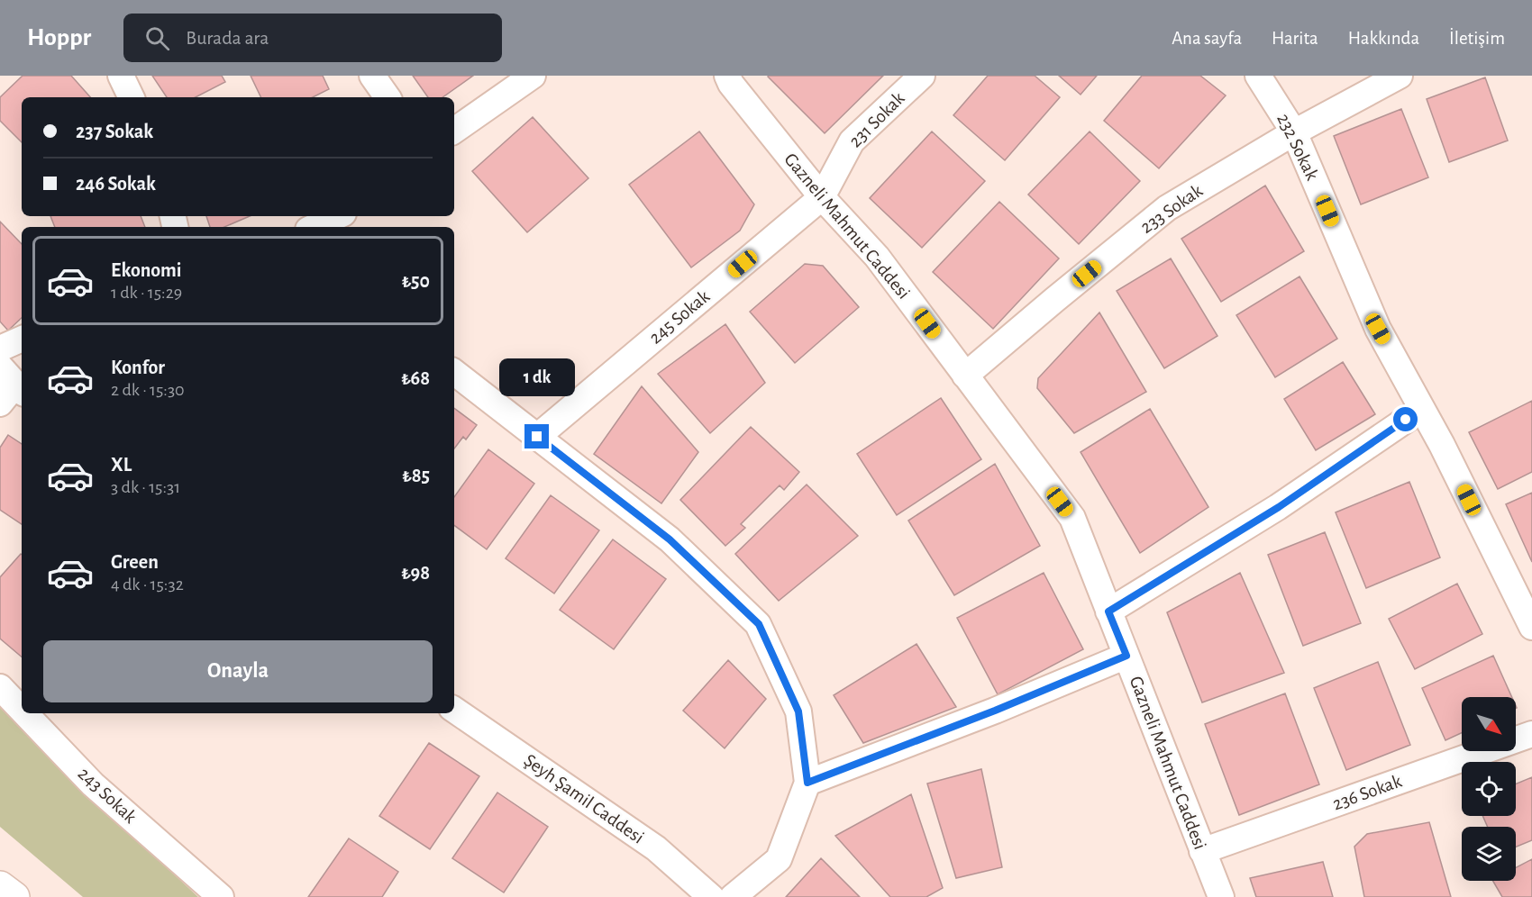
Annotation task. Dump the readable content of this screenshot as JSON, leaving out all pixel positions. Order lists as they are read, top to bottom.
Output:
{
  "streets": {
    "street": [
      "231 Sokak",
      "232 Sokak",
      "233 Sokak",
      "Gazneli Mahmut Caddesi",
      "245 Sokak",
      "236 Sokak",
      "243 Sokak",
      "Şeyh Şamil Caddesi"
    ]
  },
  "crossings": [
    ["231 Sokak", "Gazneli Mahmut Caddesi"],
    ["231 Sokak", "245 Sokak"],
    ["232 Sokak", "233 Sokak"],
    ["233 Sokak", "Gazneli Mahmut Caddesi"],
    ["Gazneli Mahmut Caddesi", "245 Sokak"],
    ["Gazneli Mahmut Caddesi", "236 Sokak"]
  ],
  "north": "bottom right",
  "page": {
    "header": "Hoppr",
    "search": "Burada ara",
    "nav": [
      "Ana sayfa",
      "Harita",
      "Hakkında",
      "İletişim"
    ],
    "banner": ["237 Sokak", "246 Sokak"],
    "list": [
      {
        "name": "Ekonomi",
        "note": "1 dk · 15:29",
        "value": "₺50"
      },
      {
        "name": "Konfor",
        "note": "2 dk · 15:30",
        "value": "₺68"
      },
      {
        "name": "XL",
        "note": "3 dk · 15:31",
        "value": "₺85"
      },
      {
        "name": "Green",
        "note": "4 dk · 15:32",
        "value": "₺98"
      }
    ],
    "bubble": "1 dk",
    "buttons": "Onayla"
  }
}
